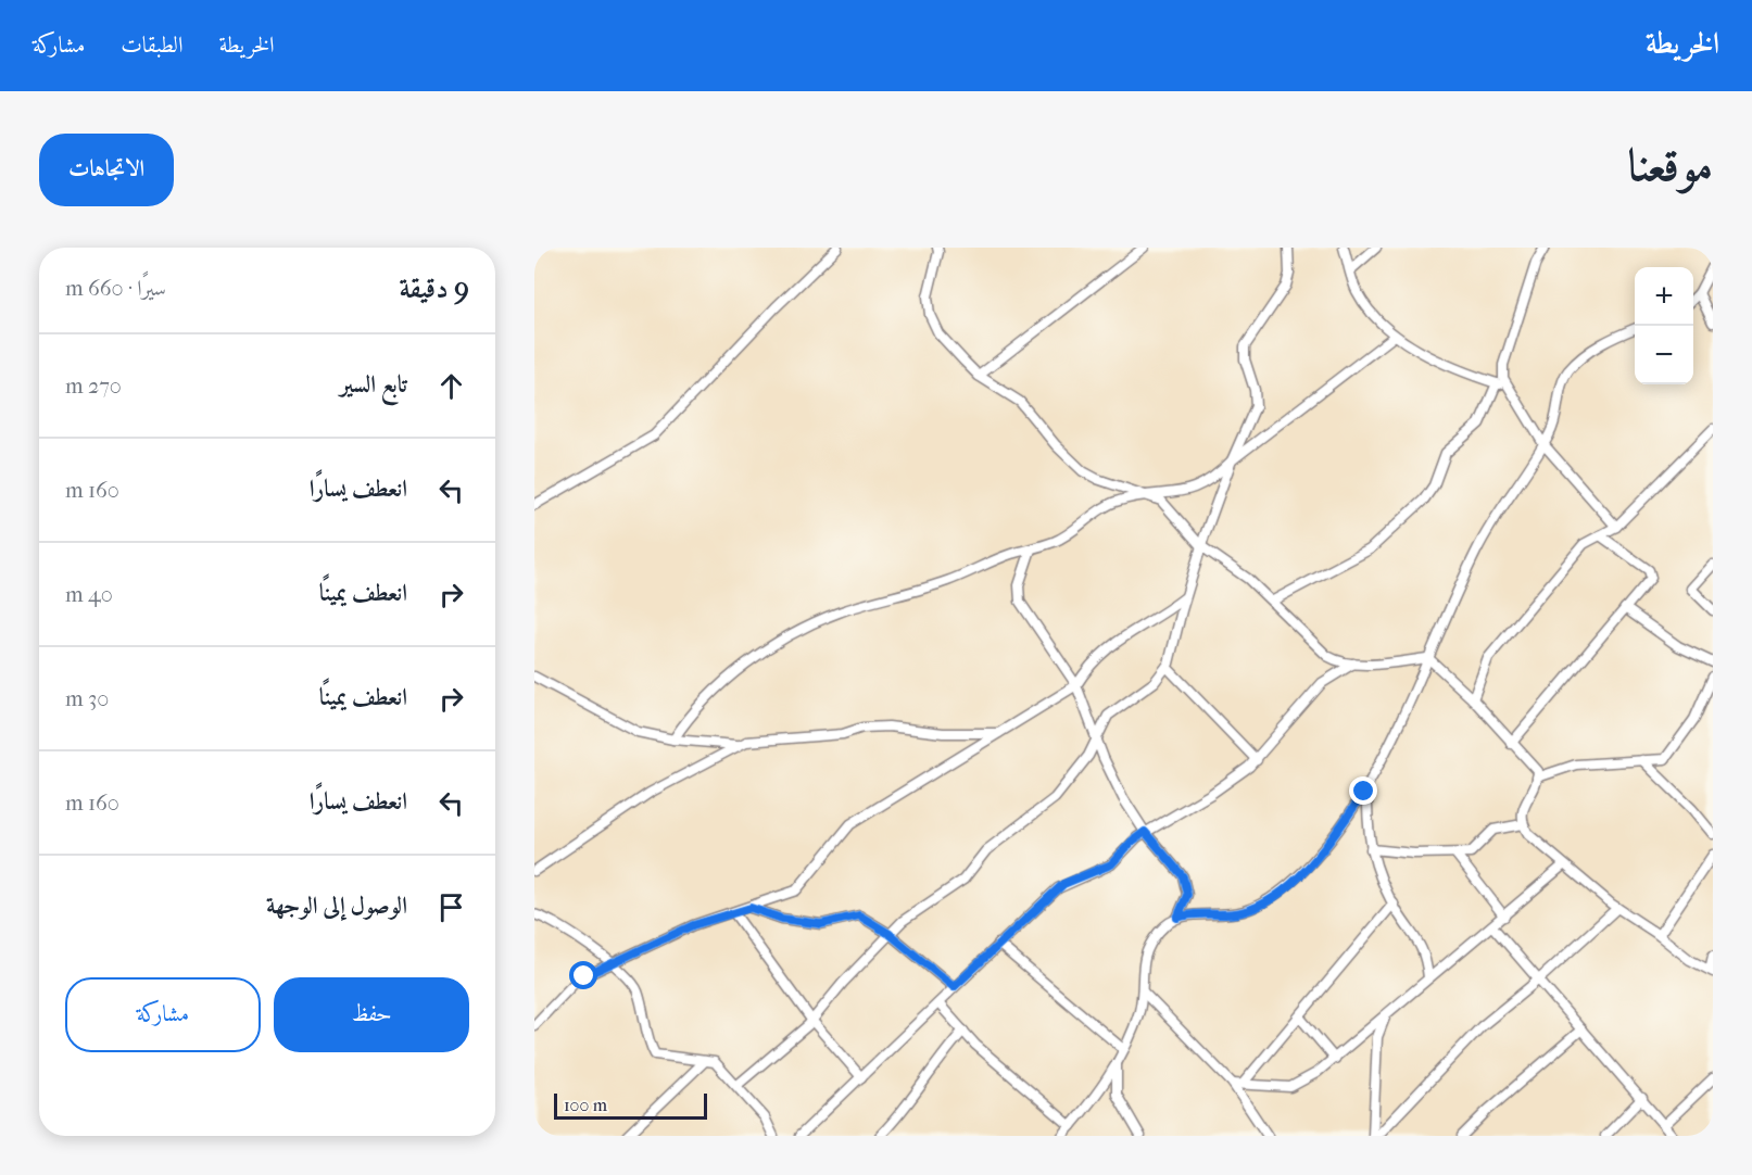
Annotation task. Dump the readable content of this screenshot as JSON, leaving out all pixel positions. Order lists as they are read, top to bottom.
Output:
{
  "scale_bar": "100 m",
  "page": {
    "header": "الخريطة",
    "nav": ["الخريطة", "الطبقات", "مشاركة"],
    "title": "موقعنا",
    "buttons": [
      "الاتجاهات",
      ["حفظ", "مشاركة"]
    ],
    "heading": ["9 دقيقة", "سيرًا · 660 m"],
    "map_buttons": ["+", "−"],
    "list": [
      ["تابع السير", "270 m"],
      ["انعطف يسارًا", "160 m"],
      ["انعطف يمينًا", "40 m"],
      ["انعطف يمينًا", "30 m"],
      ["انعطف يسارًا", "160 m"],
      "الوصول إلى الوجهة"
    ],
    "scale": "100 m"
  }
}
